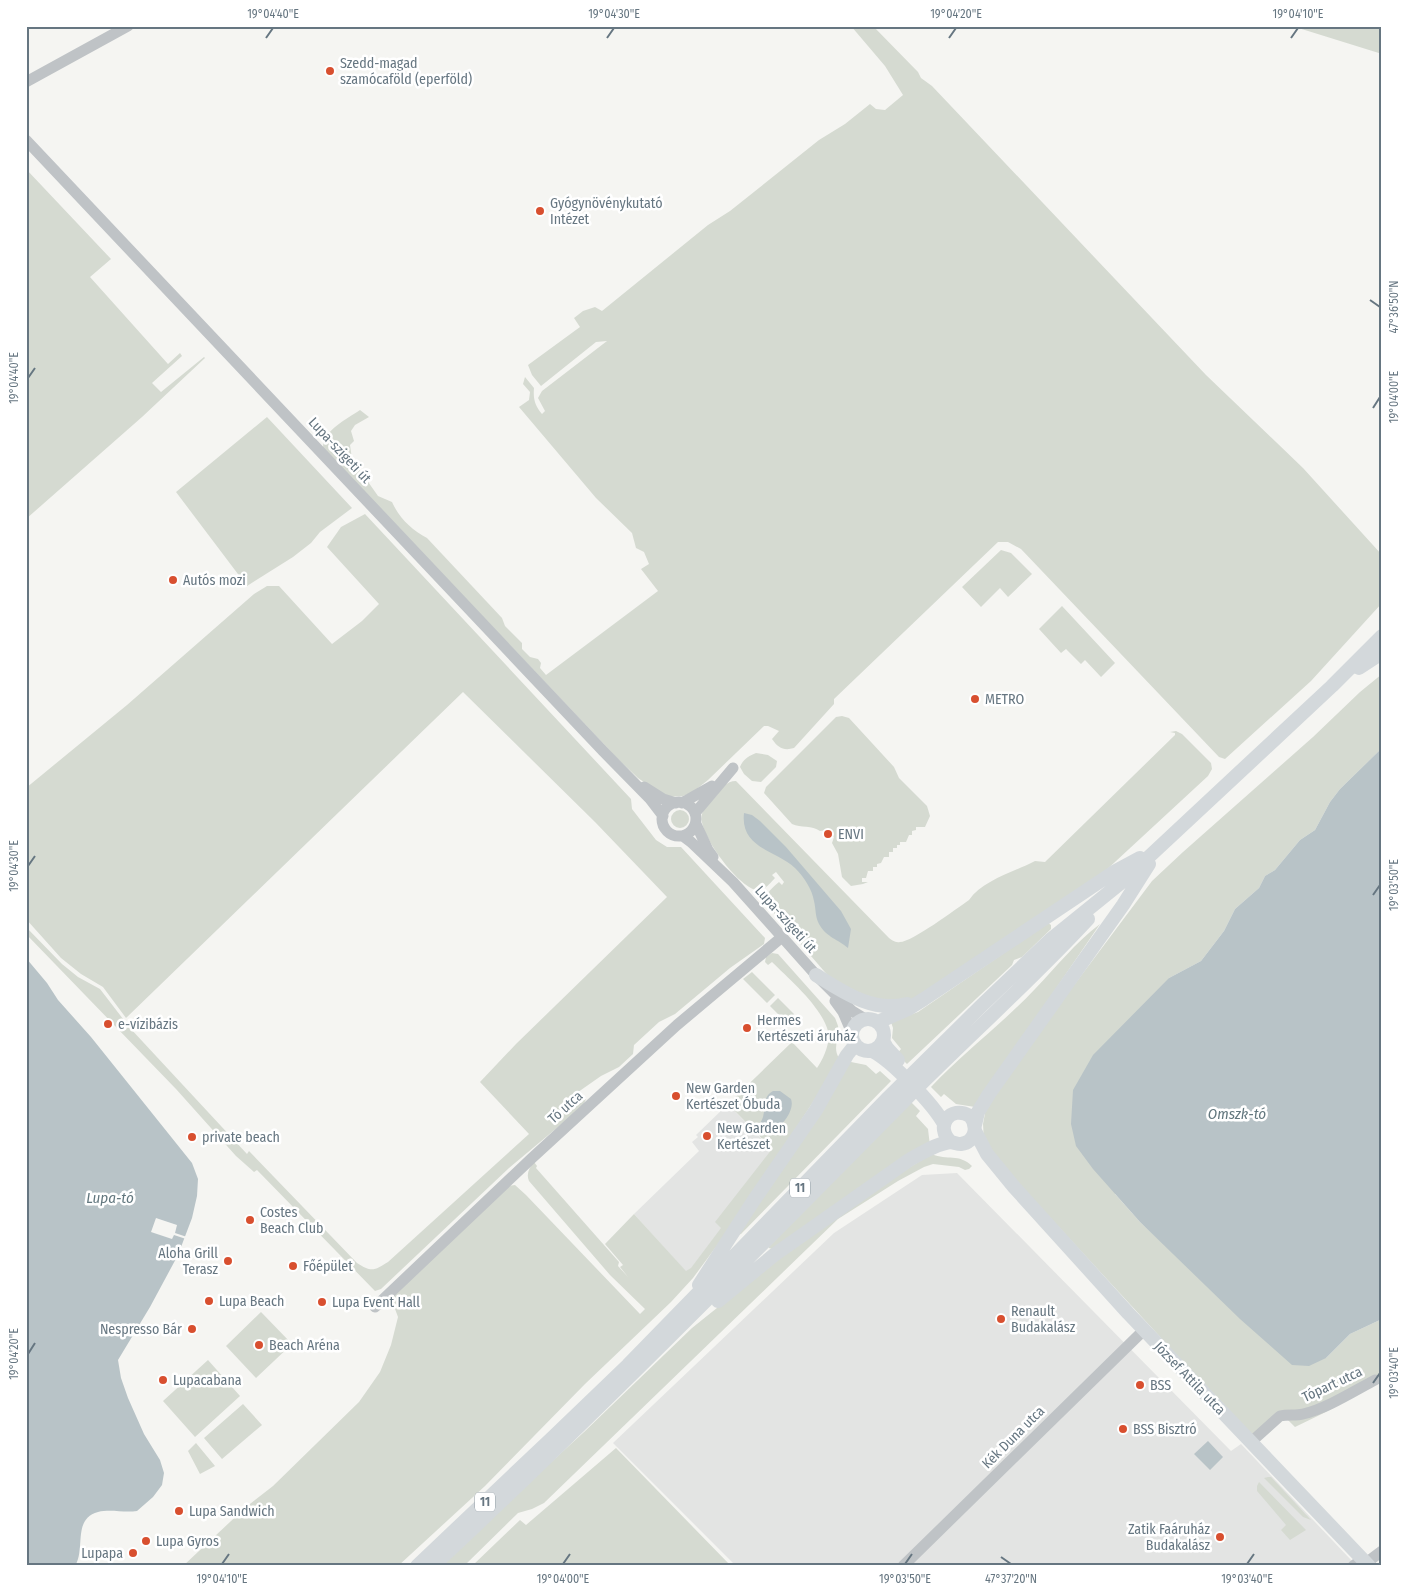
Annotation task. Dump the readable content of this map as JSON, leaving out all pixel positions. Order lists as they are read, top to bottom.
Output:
{
  "streets": {
    "main road": ["11", "József Attila utca"],
    "street": [
      "Lupa-szigeti út",
      "Tó utca",
      "Tópart utca",
      "Kék Duna utca"
    ]
  },
  "crossings": [
    ["Lupa-szigeti út", "Tó utca"],
    ["József Attila utca", "Tópart utca"],
    ["József Attila utca", "Kék Duna utca"]
  ],
  "water": ["Omszk-tó", "Lupa-tó"],
  "places": [
    "Szedd-magad szamócaföld (eperföld)",
    "Gyógynövénykutató Intézet",
    "Autós mozi",
    "METRO",
    "ENVI",
    "e-vízibázis",
    "Hermes Kertészeti áruház",
    "New Garden Kertészet Óbuda",
    "New Garden Kertészet",
    "private beach",
    "Costes Beach Club",
    "Aloha Grill Terasz",
    "Főépület",
    "Lupa Beach",
    "Lupa Event Hall",
    "Renault Budakalász",
    "Nespresso Bár",
    "Beach Aréna",
    "Lupacabana",
    "BSS",
    "BSS Bisztró",
    "Lupa Sandwich",
    "Zatik Faáruház Budakalász",
    "Lupa Gyros",
    "Lupapa"
  ],
  "coordinates": [
    "19°04'40\"E",
    "19°04'30\"E",
    "19°04'20\"E",
    "19°04'10\"E",
    "47°36'50\"N",
    "19°04'00\"E",
    "19°03'50\"E",
    "19°03'40\"E",
    "47°37'20\"N"
  ]
}
